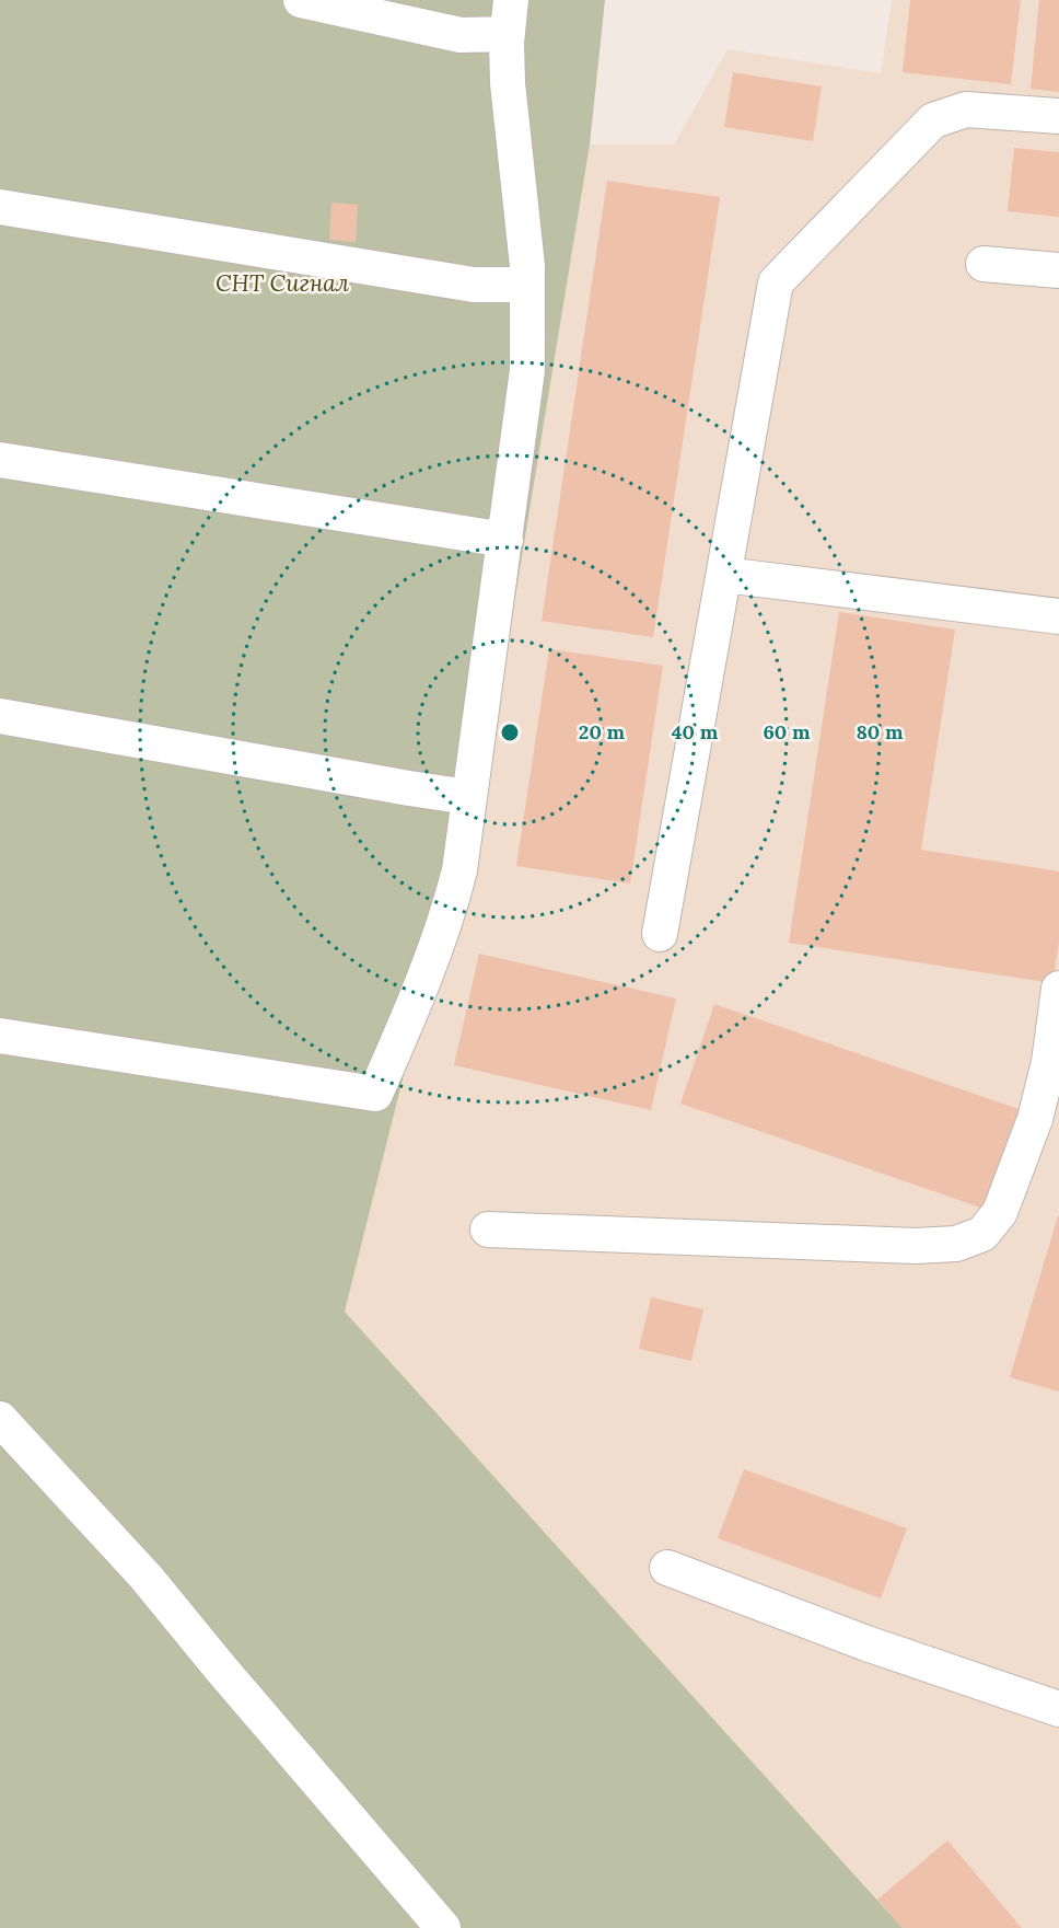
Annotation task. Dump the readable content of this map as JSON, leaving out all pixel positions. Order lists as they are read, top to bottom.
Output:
{
  "parks": ["СНТ Сигнал"],
  "rings": [
    "20 m",
    "40 m",
    "60 m",
    "80 m"
  ]
}
